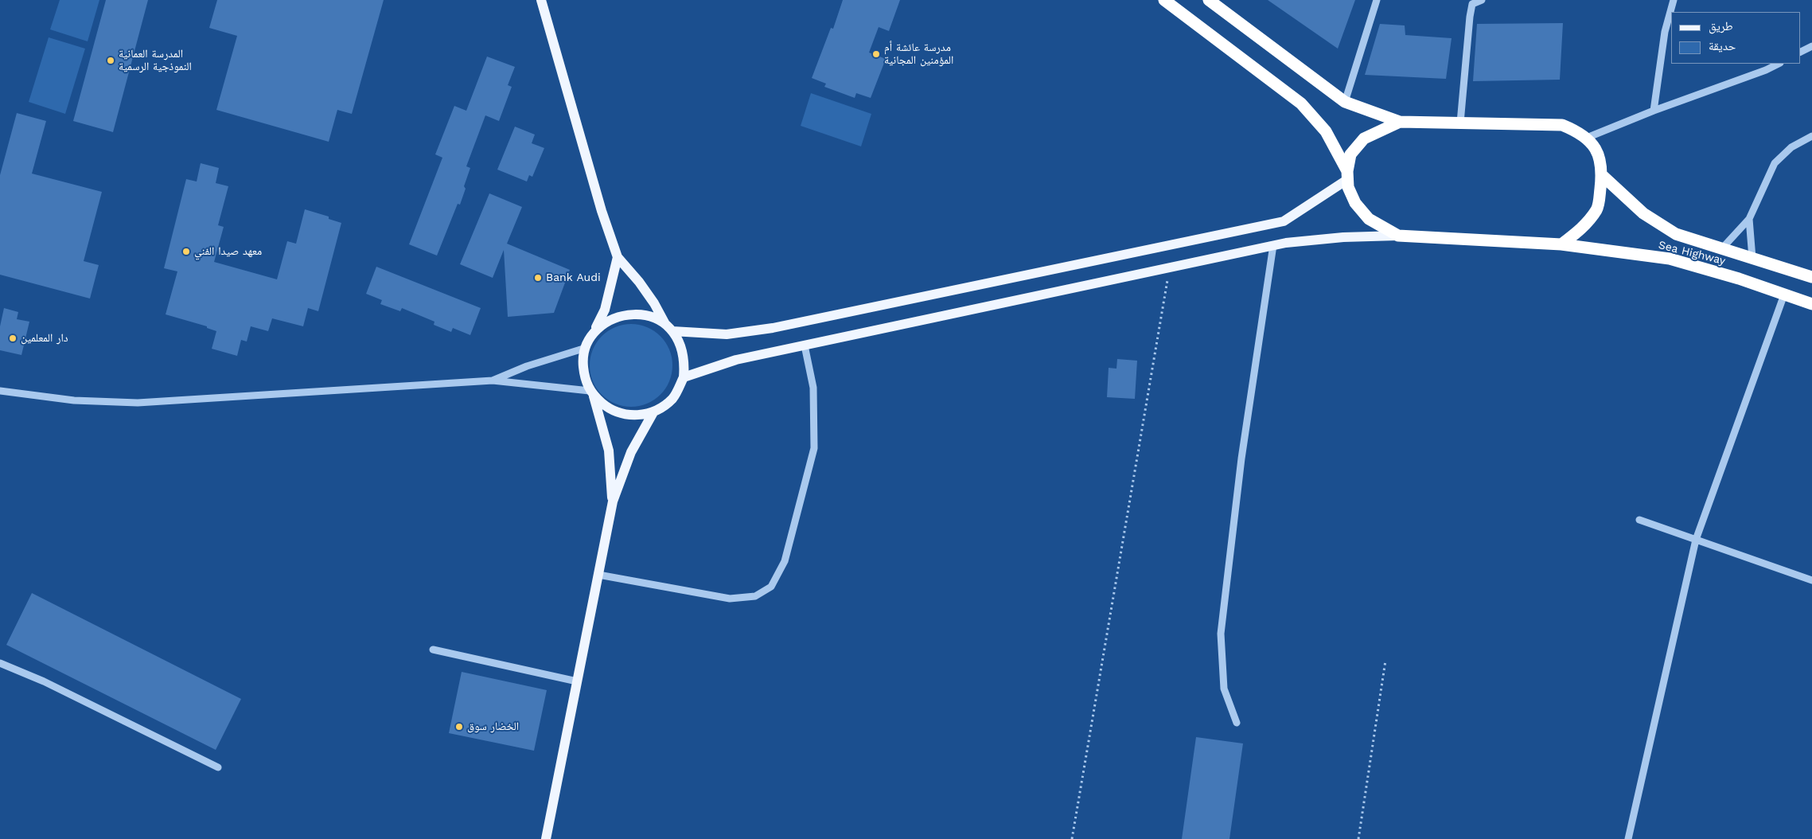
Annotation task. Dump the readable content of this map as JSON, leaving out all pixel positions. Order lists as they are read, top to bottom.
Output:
{
  "streets": {
    "highway": ["Sea Highway"]
  },
  "places": [
    "مدرسة عائشة أم المؤمنين المجانية",
    "المدرسة العمانية النموذجية الرسمية",
    "معهد صيدا الفني",
    "Bank Audi",
    "دار المعلمين",
    "الخضار سوق"
  ],
  "legend": ["طريق", "حديقة"]
}
